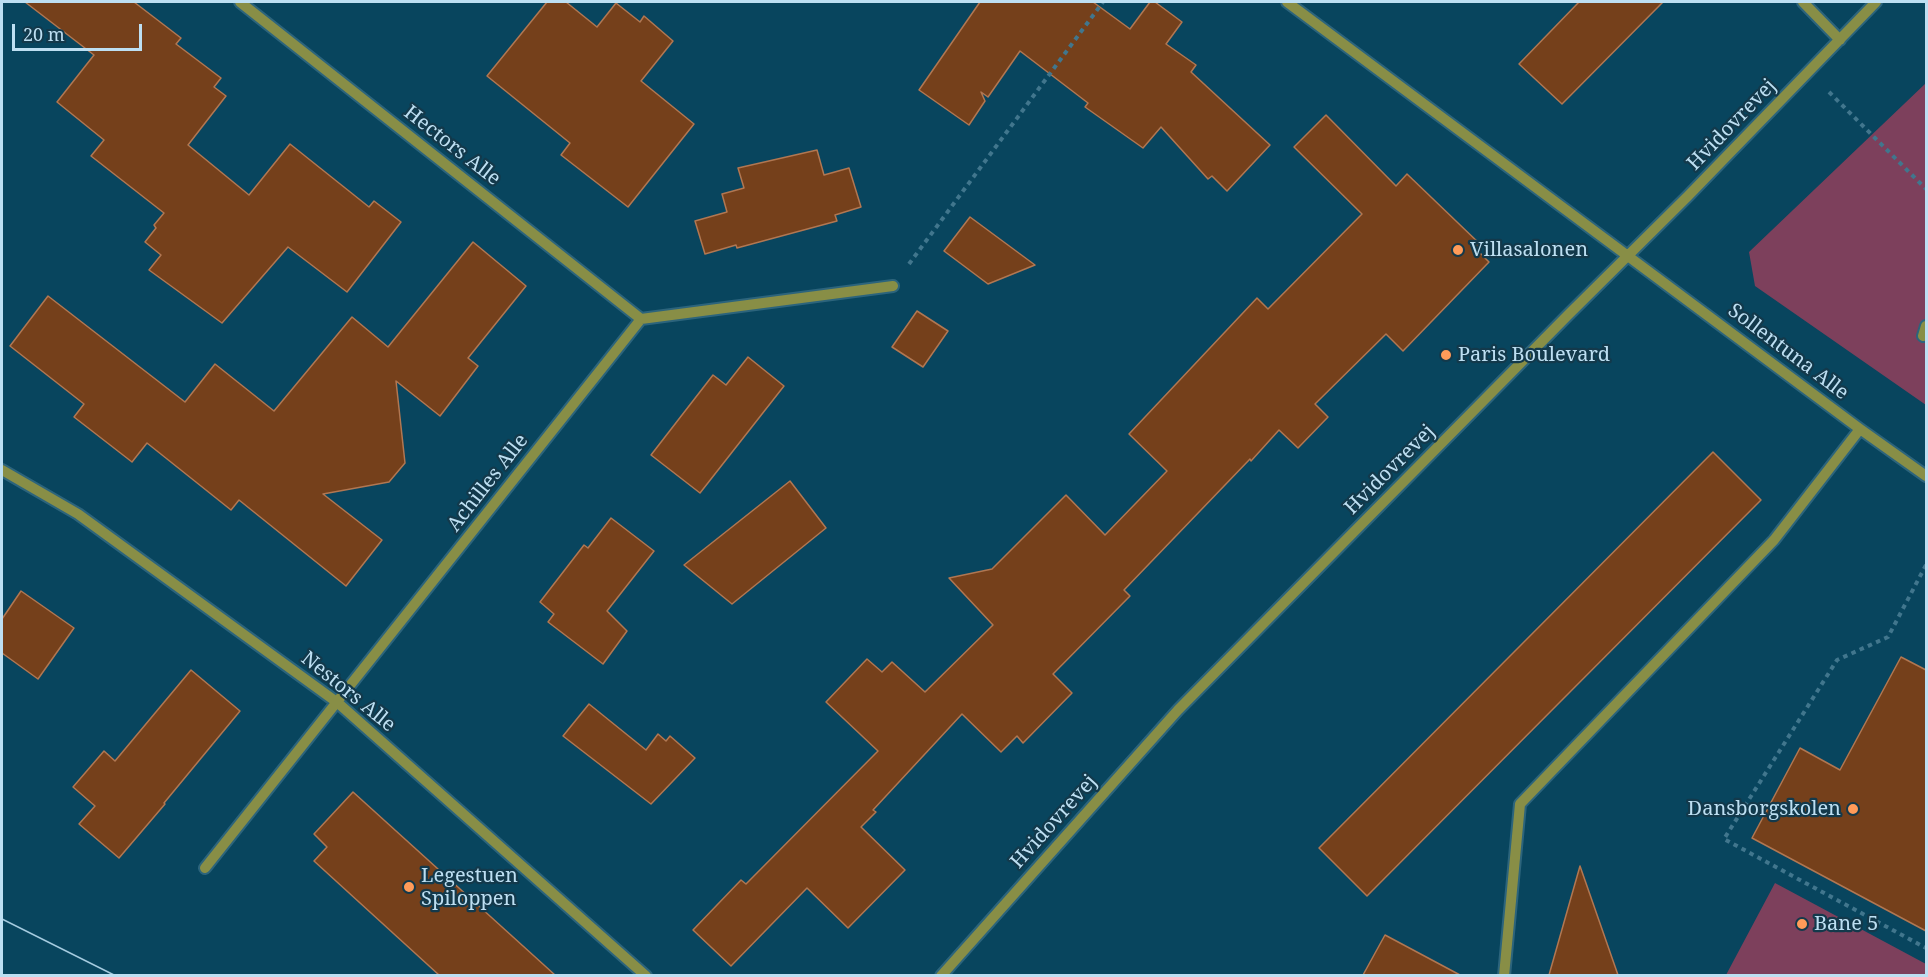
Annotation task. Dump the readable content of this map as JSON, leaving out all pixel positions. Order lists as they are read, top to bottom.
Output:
{
  "streets": {
    "street": [
      "Hvidovrevej",
      "Hectors Alle",
      "Sollentuna Alle",
      "Achilles Alle",
      "Nestors Alle"
    ]
  },
  "crossings": [
    ["Hvidovrevej", "Sollentuna Alle"],
    ["Hectors Alle", "Achilles Alle"],
    ["Achilles Alle", "Nestors Alle"]
  ],
  "places": [
    "Villasalonen",
    "Paris Boulevard",
    "Dansborgskolen",
    "Legestuen Spiloppen",
    "Bane 5"
  ],
  "scale_bar": "20 m"
}
